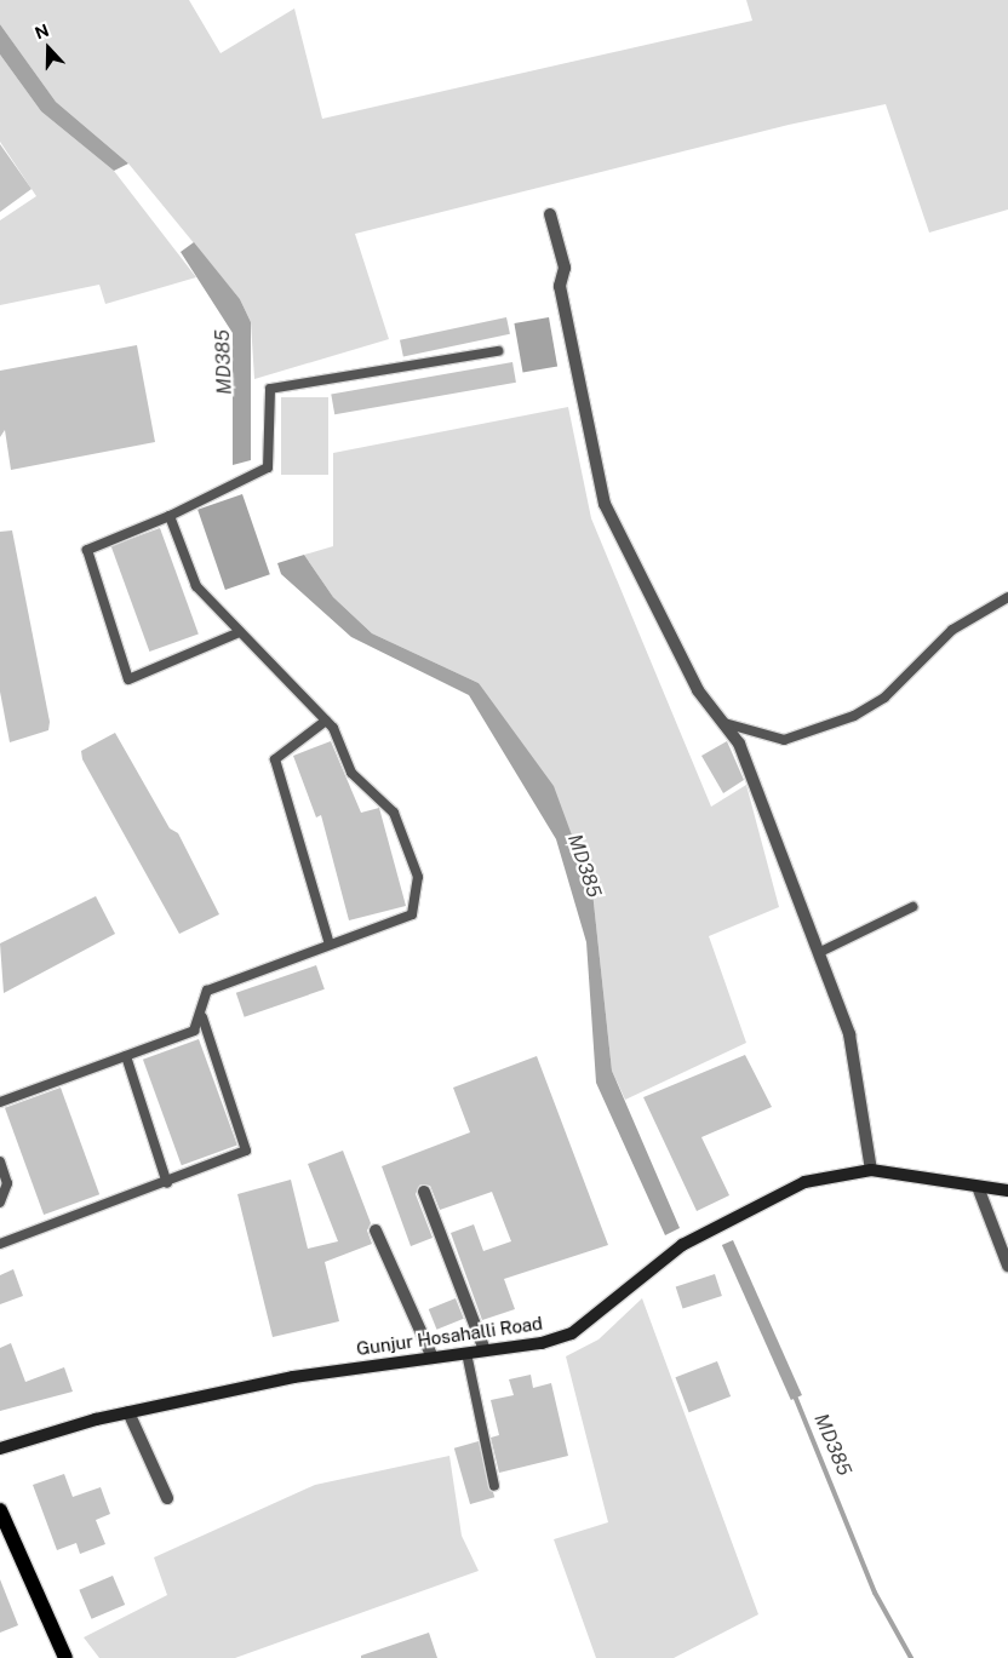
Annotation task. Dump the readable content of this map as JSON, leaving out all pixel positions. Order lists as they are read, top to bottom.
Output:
{
  "streets": {
    "street": ["Gunjur Hosahalli Road"]
  },
  "water": ["MD385"],
  "north": "top"
}
